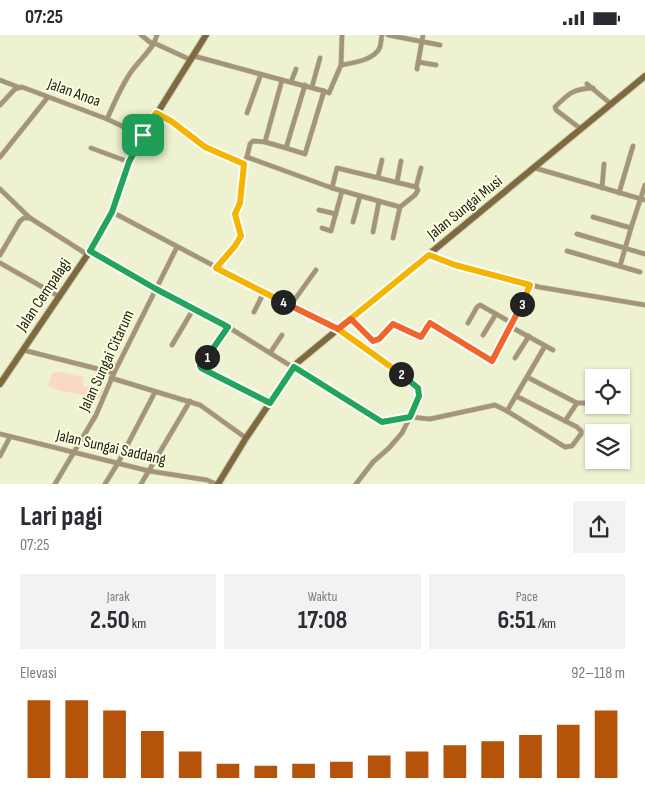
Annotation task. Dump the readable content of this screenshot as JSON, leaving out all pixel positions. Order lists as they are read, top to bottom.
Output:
{
  "streets": {
    "street": [
      "Jalan Anoa",
      "Jalan Sungai Musi",
      "Jalan Cempalagi",
      "Jalan Sungai Citarum",
      "Jalan Sungai Saddang"
    ]
  },
  "crossings": [
    ["Jalan Anoa", "Jalan Cempalagi"],
    ["Jalan Sungai Musi", "Jalan Sungai Saddang"],
    ["Jalan Sungai Citarum", "Jalan Sungai Saddang"]
  ],
  "page": {
    "status": "07:25",
    "pins": [
      "4",
      "3",
      "1",
      "2"
    ],
    "heading": ["Lari pagi", "07:25"],
    "stats": [
      ["Jarak", "2.50 km"],
      ["Waktu", "17:08"],
      ["Pace", "6:51 /km"]
    ],
    "chart": ["Elevasi", "92–118 m"]
  }
}
